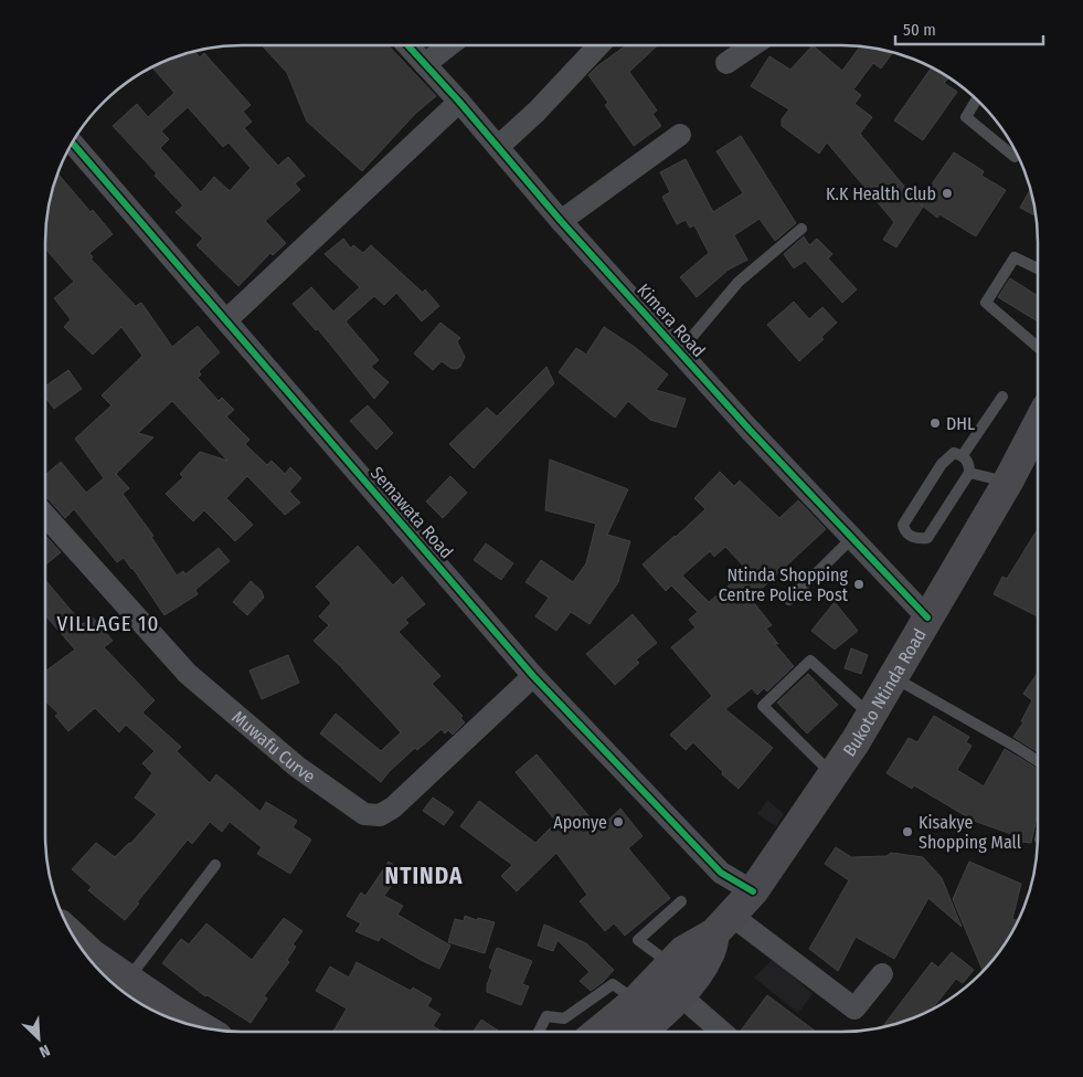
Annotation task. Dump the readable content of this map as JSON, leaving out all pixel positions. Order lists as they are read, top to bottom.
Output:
{
  "streets": {
    "main road": ["Bukoto Ntinda Road"],
    "street": ["Kimera Road", "Semawata Road", "Muwafu Curve"]
  },
  "crossings": [
    ["Kimera Road", "Bukoto Ntinda Road"],
    ["Semawata Road", "Bukoto Ntinda Road"],
    ["Semawata Road", "Muwafu Curve"]
  ],
  "districts": ["VILLAGE 10", "NTINDA"],
  "places": [
    "K.K Health Club",
    "DHL",
    "Ntinda Shopping Centre Police Post",
    "Aponye",
    "Kisakye Shopping Mall"
  ],
  "scale_bar": "50 m",
  "north": "bottom right"
}
